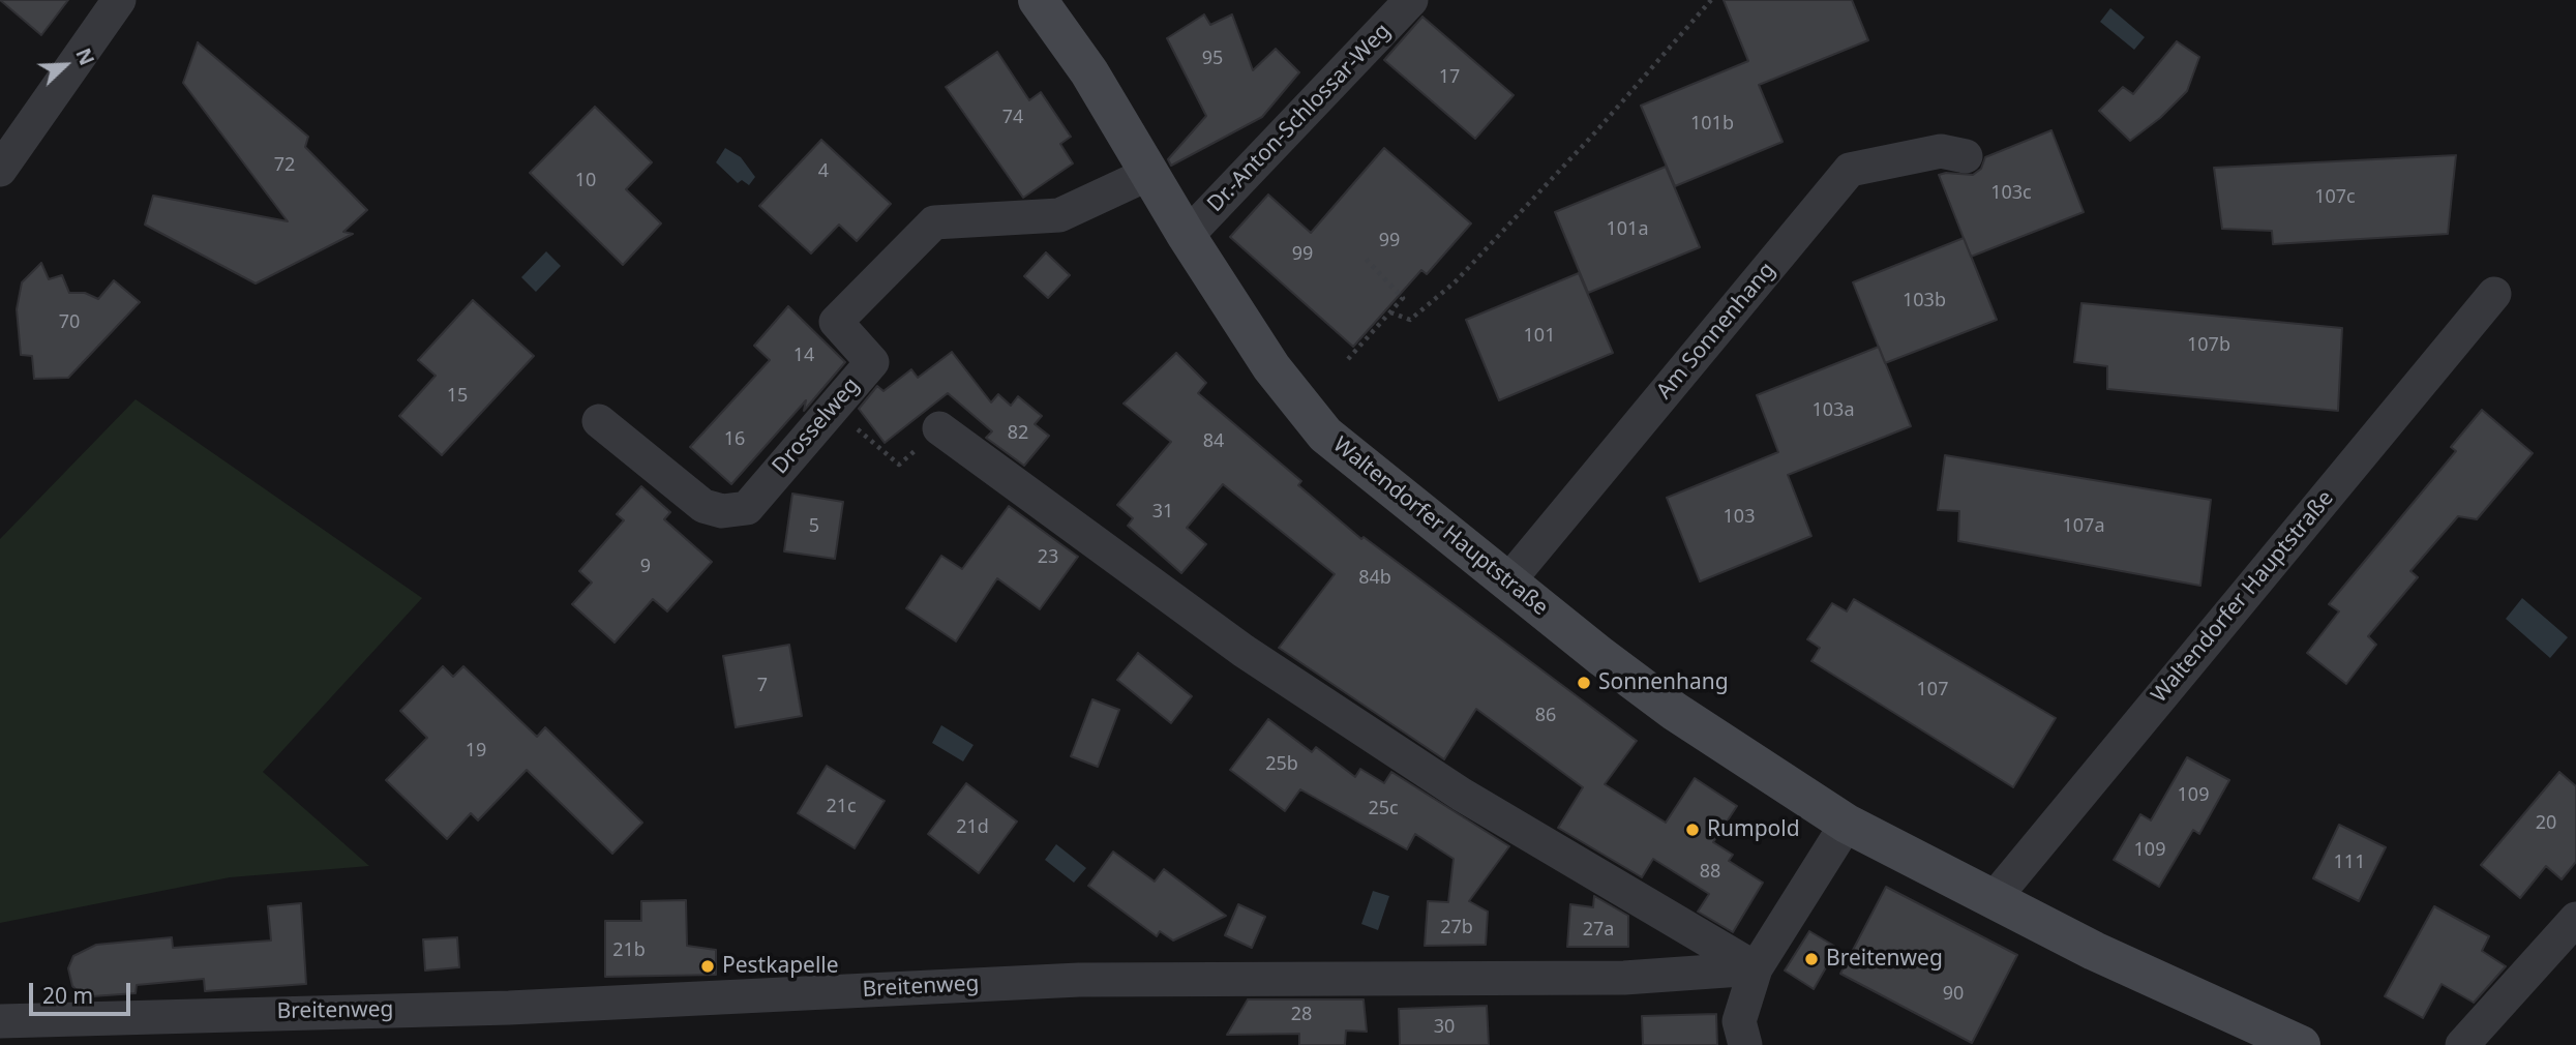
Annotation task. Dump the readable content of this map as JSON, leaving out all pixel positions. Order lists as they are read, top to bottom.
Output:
{
  "streets": {
    "main road": ["Waltendorfer Hauptstraße"],
    "street": [
      "Dr.-Anton-Schlossar-Weg",
      "Am Sonnenhang",
      "Drosselweg",
      "Breitenweg"
    ]
  },
  "crossings": [
    ["Dr.-Anton-Schlossar-Weg", "Waltendorfer Hauptstraße"],
    ["Am Sonnenhang", "Waltendorfer Hauptstraße"],
    ["Drosselweg", "Waltendorfer Hauptstraße"]
  ],
  "places": [
    "Sonnenhang",
    "Rumpold",
    "Breitenweg",
    "Pestkapelle"
  ],
  "house_numbers": [
    "95",
    "17",
    "74",
    "101b",
    "72",
    "4",
    "10",
    "103c",
    "107c",
    "101a",
    "99",
    "99",
    "103b",
    "70",
    "101",
    "107b",
    "14",
    "15",
    "103a",
    "82",
    "16",
    "84",
    "31",
    "103",
    "5",
    "107a",
    "23",
    "9",
    "84b",
    "7",
    "107",
    "86",
    "19",
    "25b",
    "109",
    "21c",
    "25c",
    "20",
    "21d",
    "109",
    "111",
    "88",
    "27b",
    "27a",
    "21b",
    "90",
    "28",
    "30"
  ],
  "scale_bar": "20 m",
  "north": "top right"
}
